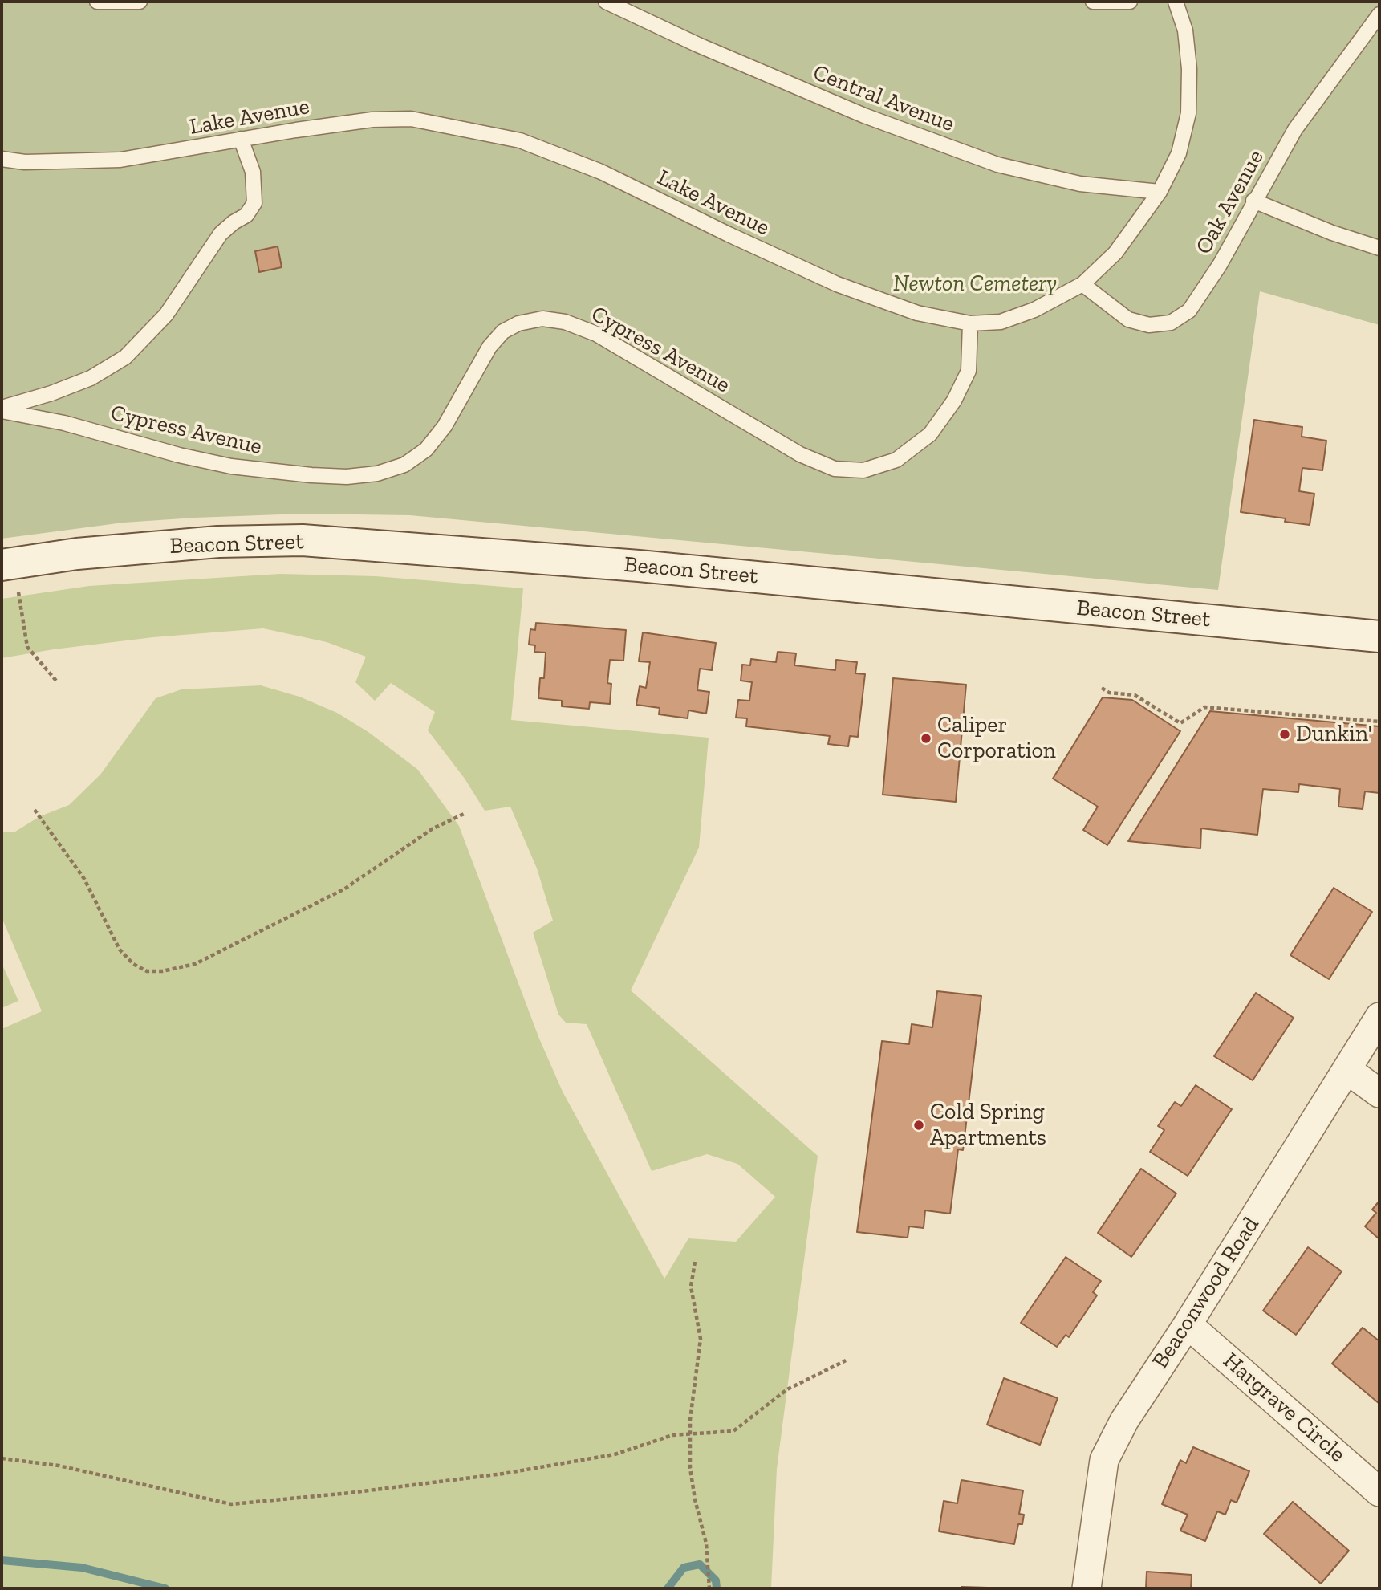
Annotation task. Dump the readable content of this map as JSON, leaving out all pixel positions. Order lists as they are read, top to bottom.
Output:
{
  "streets": {
    "main road": ["Beacon Street"],
    "street": ["Beaconwood Road", "Hargrave Circle"],
    "lane": [
      "Central Avenue",
      "Lake Avenue",
      "Oak Avenue",
      "Cypress Avenue"
    ]
  },
  "crossings": [
    ["Central Avenue", "Lake Avenue"],
    ["Lake Avenue", "Oak Avenue"],
    ["Lake Avenue", "Cypress Avenue"],
    ["Beaconwood Road", "Hargrave Circle"]
  ],
  "parks": ["Newton Cemetery"],
  "places": ["Dunkin'", "Caliper Corporation", "Cold Spring Apartments"]
}
